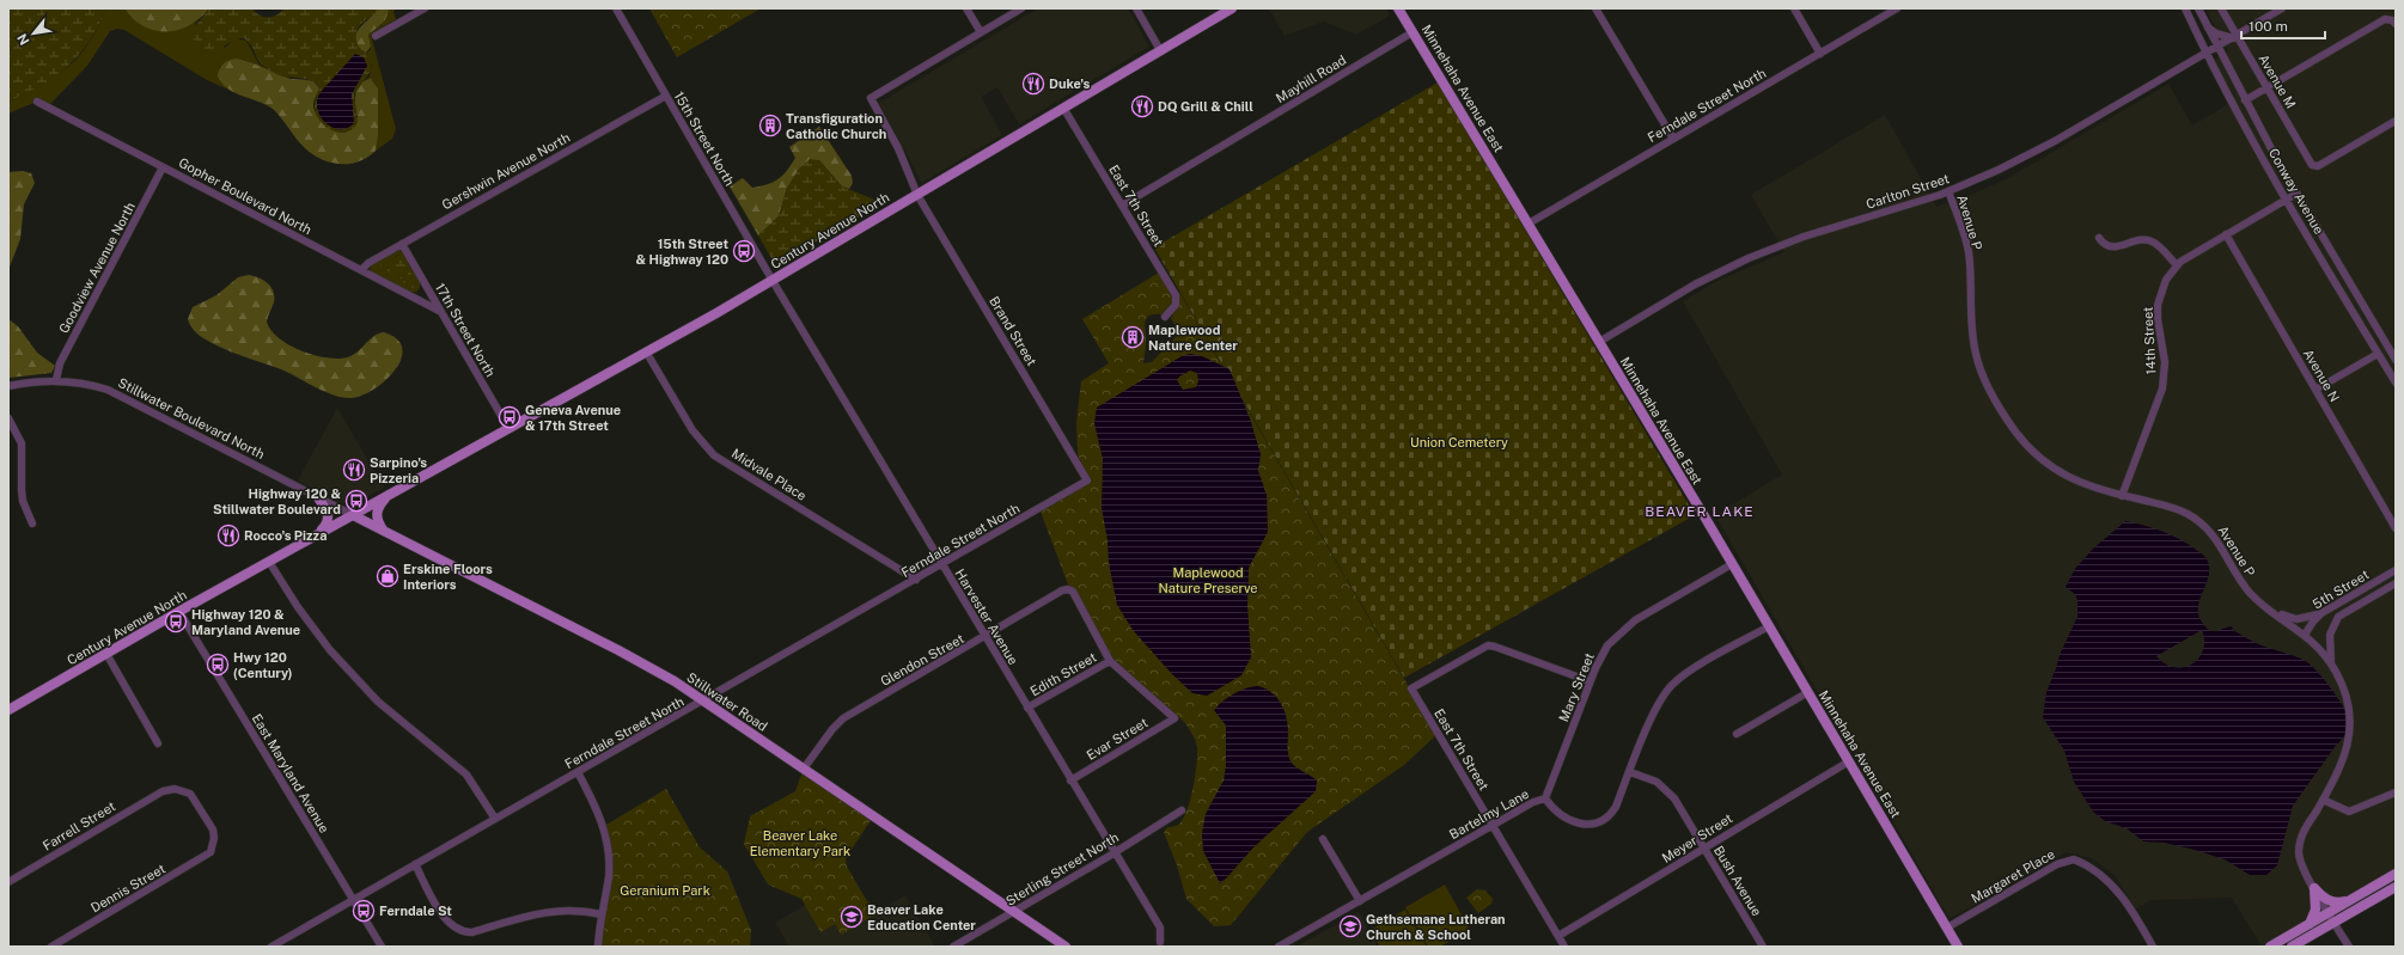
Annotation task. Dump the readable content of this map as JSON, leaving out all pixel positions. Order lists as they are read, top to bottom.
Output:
{
  "streets": {
    "main road": ["Minnehaha Avenue East", "Century Avenue North", "Stillwater Road"],
    "street": [
      "Mayhill Road",
      "Avenue M",
      "Ferndale Street North",
      "15th Street North",
      "Gershwin Avenue North",
      "Carlton Street",
      "Conway Avenue",
      "Gopher Boulevard North",
      "East 7th Street",
      "Avenue P",
      "Goodview Avenue North",
      "17th Street North",
      "Brand Street",
      "14th Street",
      "Avenue N",
      "Stillwater Boulevard North",
      "Midvale Place",
      "5th Street",
      "Harvester Avenue",
      "Glendon Street",
      "Edith Street",
      "Mary Street",
      "Evar Street",
      "East Maryland Avenue",
      "Bartelmy Lane",
      "Farrell Street",
      "Meyer Street",
      "Sterling Street North",
      "Margaret Place",
      "Bush Avenue",
      "Dennis Street"
    ]
  },
  "crossings": [
    ["Mayhill Road", "Minnehaha Avenue East"],
    ["Mayhill Road", "East 7th Street"],
    ["Avenue M", "Carlton Street"],
    ["Minnehaha Avenue East", "Ferndale Street North"],
    ["Minnehaha Avenue East", "Carlton Street"],
    ["Minnehaha Avenue East", "Mary Street"],
    ["Minnehaha Avenue East", "Bartelmy Lane"],
    ["Minnehaha Avenue East", "Meyer Street"],
    ["Minnehaha Avenue East", "Margaret Place"],
    ["Ferndale Street North", "Brand Street"],
    ["Ferndale Street North", "Midvale Place"],
    ["Ferndale Street North", "Harvester Avenue"],
    ["Ferndale Street North", "Stillwater Road"],
    ["Ferndale Street North", "East Maryland Avenue"],
    ["15th Street North", "Gershwin Avenue North"],
    ["15th Street North", "Century Avenue North"],
    ["15th Street North", "Harvester Avenue"],
    ["Gershwin Avenue North", "Gopher Boulevard North"],
    ["Gershwin Avenue North", "17th Street North"],
    ["Carlton Street", "Conway Avenue"],
    ["Carlton Street", "Avenue P"],
    ["Conway Avenue", "14th Street"],
    ["Gopher Boulevard North", "Goodview Avenue North"],
    ["Gopher Boulevard North", "17th Street North"],
    ["East 7th Street", "Century Avenue North"],
    ["East 7th Street", "Mary Street"],
    ["East 7th Street", "Bartelmy Lane"],
    ["East 7th Street", "Meyer Street"],
    ["Avenue P", "14th Street"],
    ["Avenue P", "5th Street"],
    ["Century Avenue North", "17th Street North"],
    ["Century Avenue North", "Brand Street"],
    ["Century Avenue North", "Stillwater Boulevard North"],
    ["Century Avenue North", "Midvale Place"],
    ["Century Avenue North", "Harvester Avenue"],
    ["Century Avenue North", "Stillwater Road"],
    ["Century Avenue North", "East Maryland Avenue"],
    ["Goodview Avenue North", "Stillwater Boulevard North"],
    ["14th Street", "Avenue N"],
    ["Stillwater Boulevard North", "Stillwater Road"],
    ["Harvester Avenue", "Glendon Street"],
    ["Harvester Avenue", "Edith Street"],
    ["Harvester Avenue", "Evar Street"],
    ["Harvester Avenue", "Sterling Street North"],
    ["Glendon Street", "Edith Street"],
    ["Glendon Street", "Stillwater Road"],
    ["Glendon Street", "Evar Street"],
    ["Edith Street", "Evar Street"],
    ["Mary Street", "Bartelmy Lane"],
    ["Stillwater Road", "Sterling Street North"],
    ["Bartelmy Lane", "Bush Avenue"],
    ["Farrell Street", "Dennis Street"],
    ["Meyer Street", "Bush Avenue"]
  ],
  "districts": ["BEAVER LAKE"],
  "parks": [
    "Union Cemetery",
    "Maplewood Nature Preserve",
    "Beaver Lake Elementary Park",
    "Geranium Park"
  ],
  "places": {
    "restaurant": [
      "Duke's",
      "DQ Grill & Chill",
      "Sarpino's Pizzeria",
      "Rocco's Pizza"
    ],
    "building": ["Transfiguration Catholic Church", "Maplewood Nature Center"],
    "bus stop": [
      "15th Street & Highway 120",
      "Geneva Avenue & 17th Street",
      "Highway 120 & Stillwater Boulevard",
      "Highway 120 & Maryland Avenue",
      "Hwy 120 (Century)",
      "Ferndale St"
    ],
    "shop": ["Erskine Floors Interiors"],
    "school or university": ["Beaver Lake Education Center", "Gethsemane Lutheran Church & School"]
  },
  "scale_bar": "100 m",
  "north": "bottom left"
}
